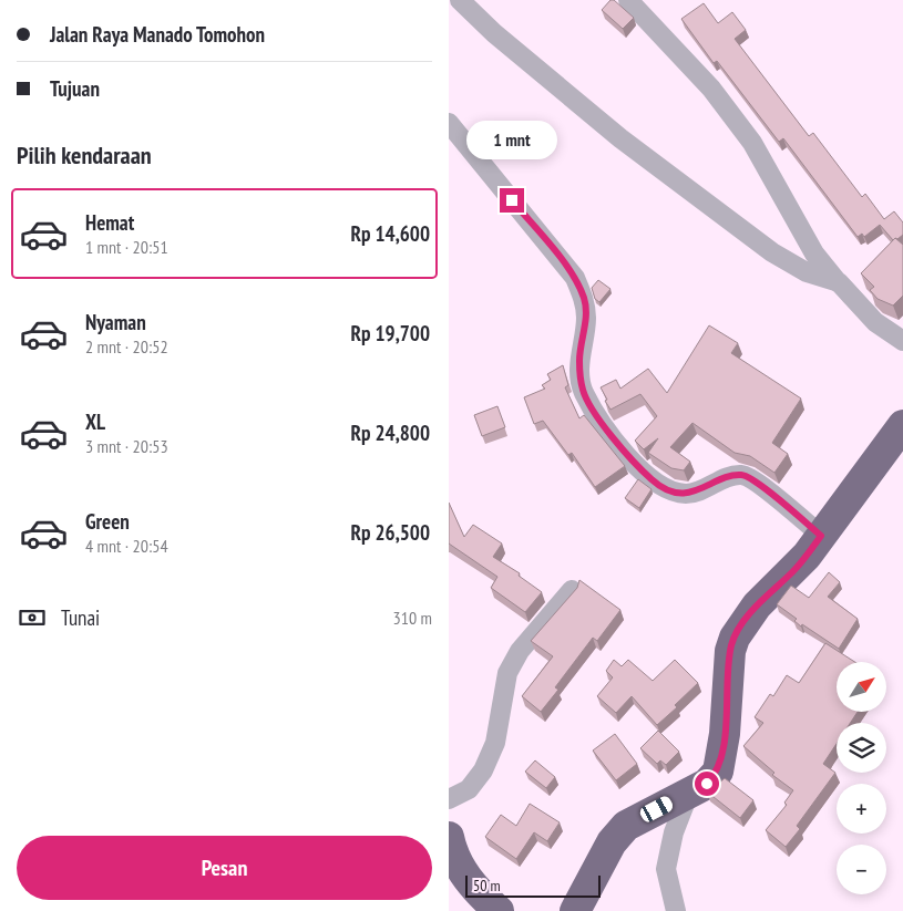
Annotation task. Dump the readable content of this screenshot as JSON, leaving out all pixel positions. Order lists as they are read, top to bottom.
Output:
{
  "scale_bar": "50 m",
  "north": "top right",
  "page": {
    "banner": ["Jalan Raya Manado Tomohon", "Tujuan"],
    "bubble": "1 mnt",
    "heading": "Pilih kendaraan",
    "list": [
      {
        "name": "Hemat",
        "note": "1 mnt · 20:51",
        "value": "Rp 14,600"
      },
      {
        "name": "Nyaman",
        "note": "2 mnt · 20:52",
        "value": "Rp 19,700"
      },
      {
        "name": "XL",
        "note": "3 mnt · 20:53",
        "value": "Rp 24,800"
      },
      {
        "name": "Green",
        "note": "4 mnt · 20:54",
        "value": "Rp 26,500"
      }
    ],
    "pay": ["Tunai", "310 m"],
    "map_buttons": ["+", "−"],
    "buttons": "Pesan",
    "scale": "50 m"
  }
}
